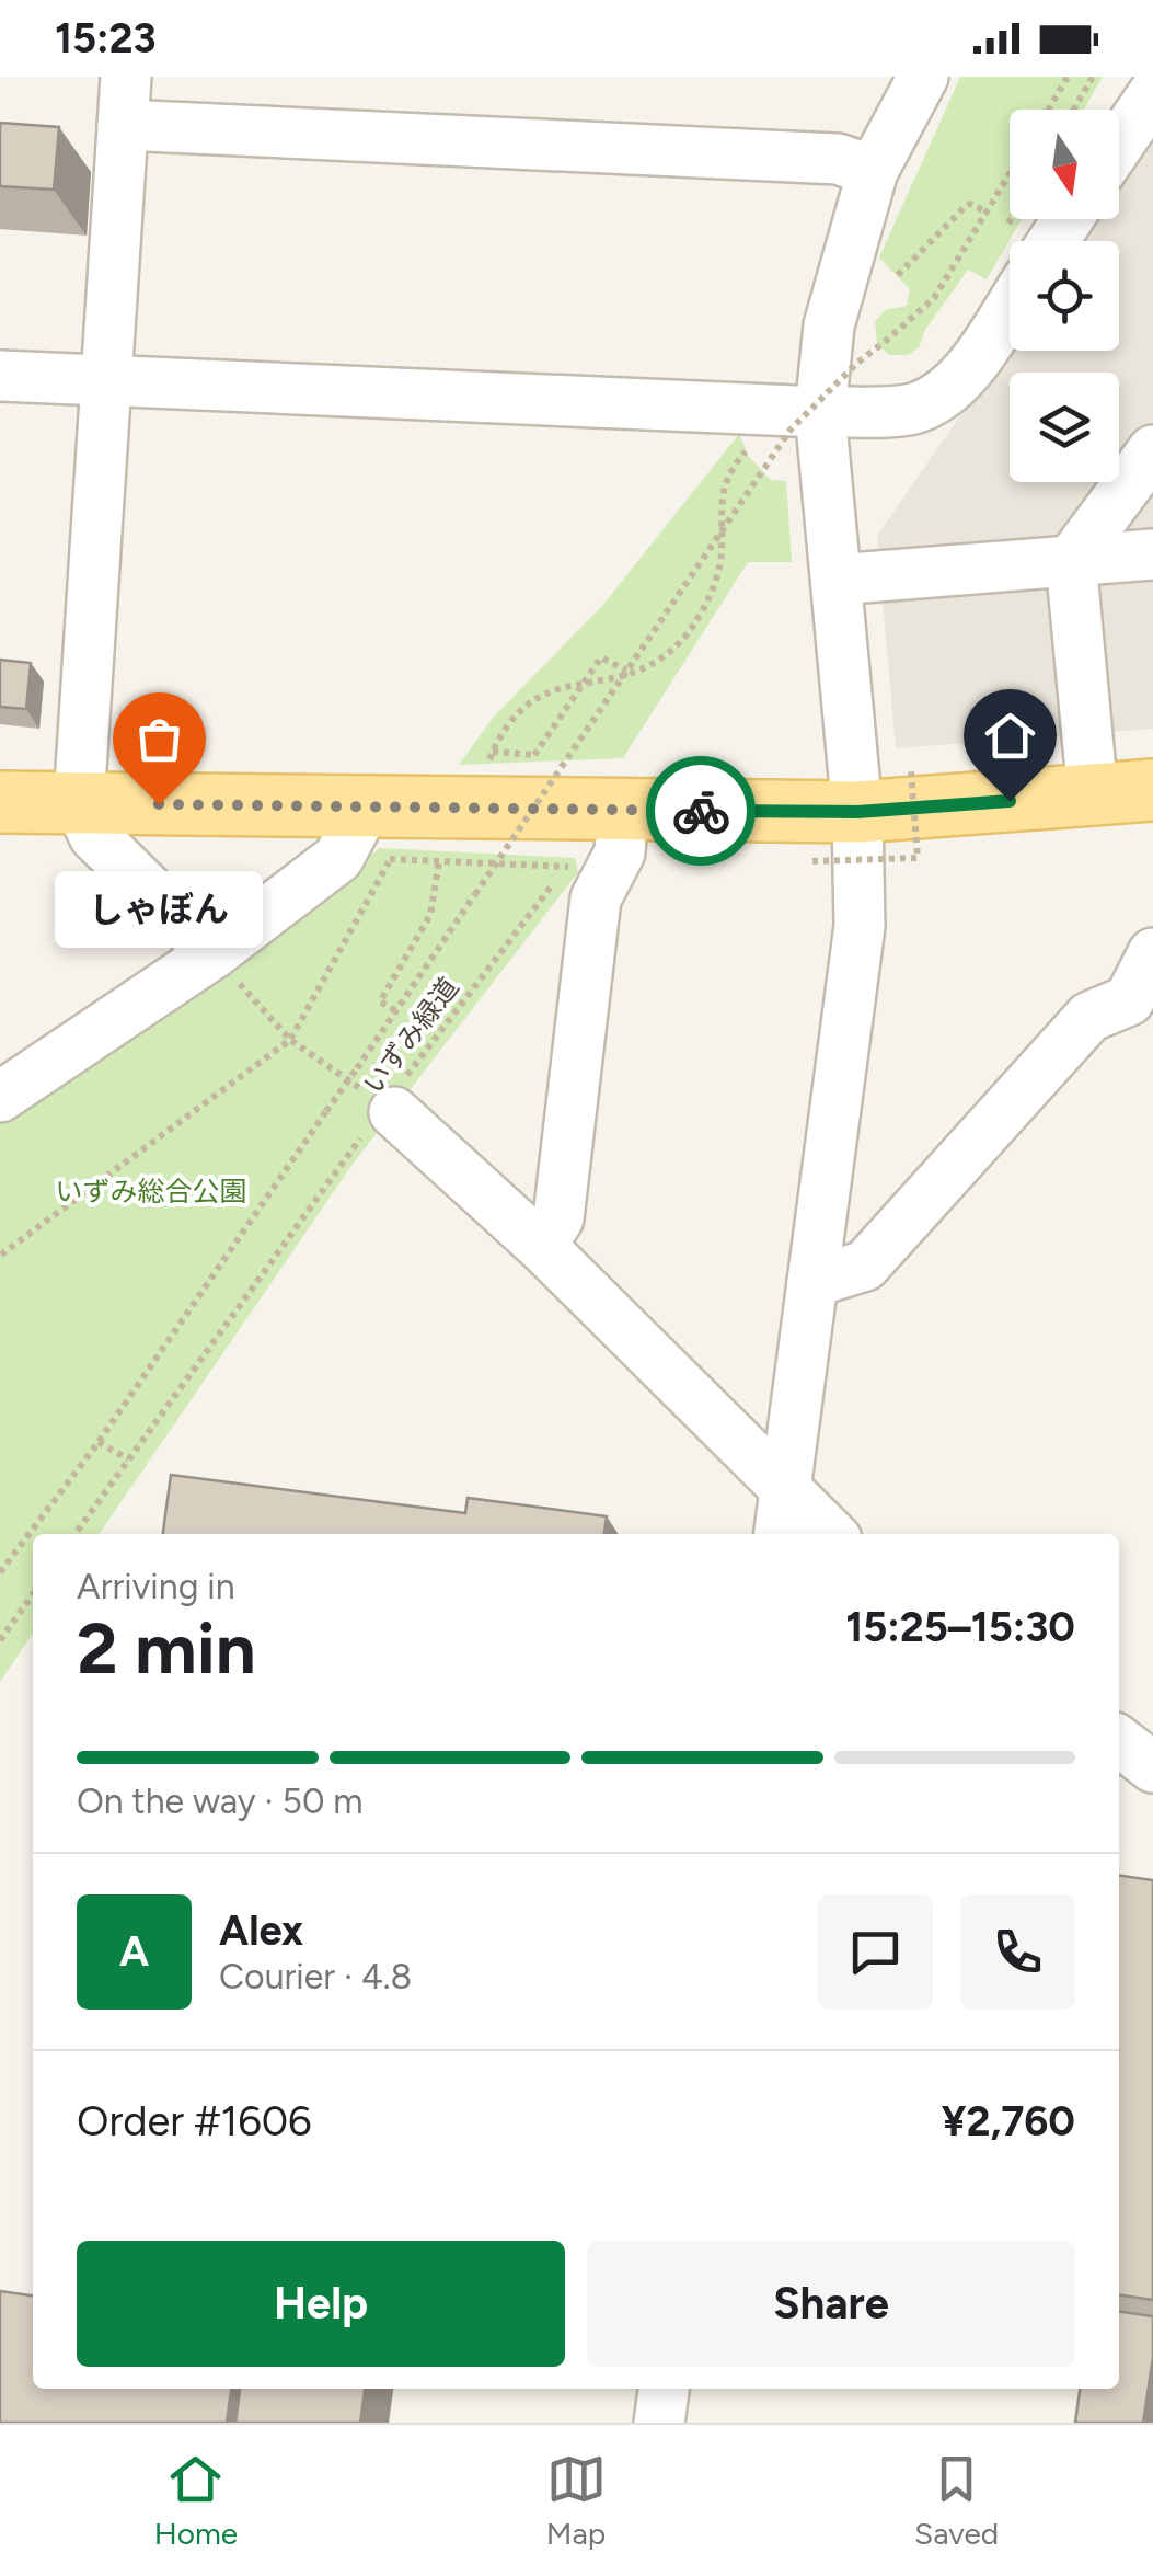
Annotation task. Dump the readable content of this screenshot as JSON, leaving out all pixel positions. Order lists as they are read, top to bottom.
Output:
{
  "streets": {
    "path": ["いずみ緑道"]
  },
  "parks": ["いずみ総合公園"],
  "places": ["しゃぼん"],
  "north": "bottom",
  "page": {
    "status": "15:23",
    "bubble": "しゃぼん",
    "heading": ["2 min", "Arriving in", "15:25–15:30"],
    "panel": [
      "Alex",
      "Courier · 4.8",
      "Order #1606",
      "¥2,760"
    ],
    "bar": "On the way · 50 m",
    "round": "A",
    "buttons": ["Help", "Share"],
    "tabs": ["Home", "Map", "Saved"]
  }
}
